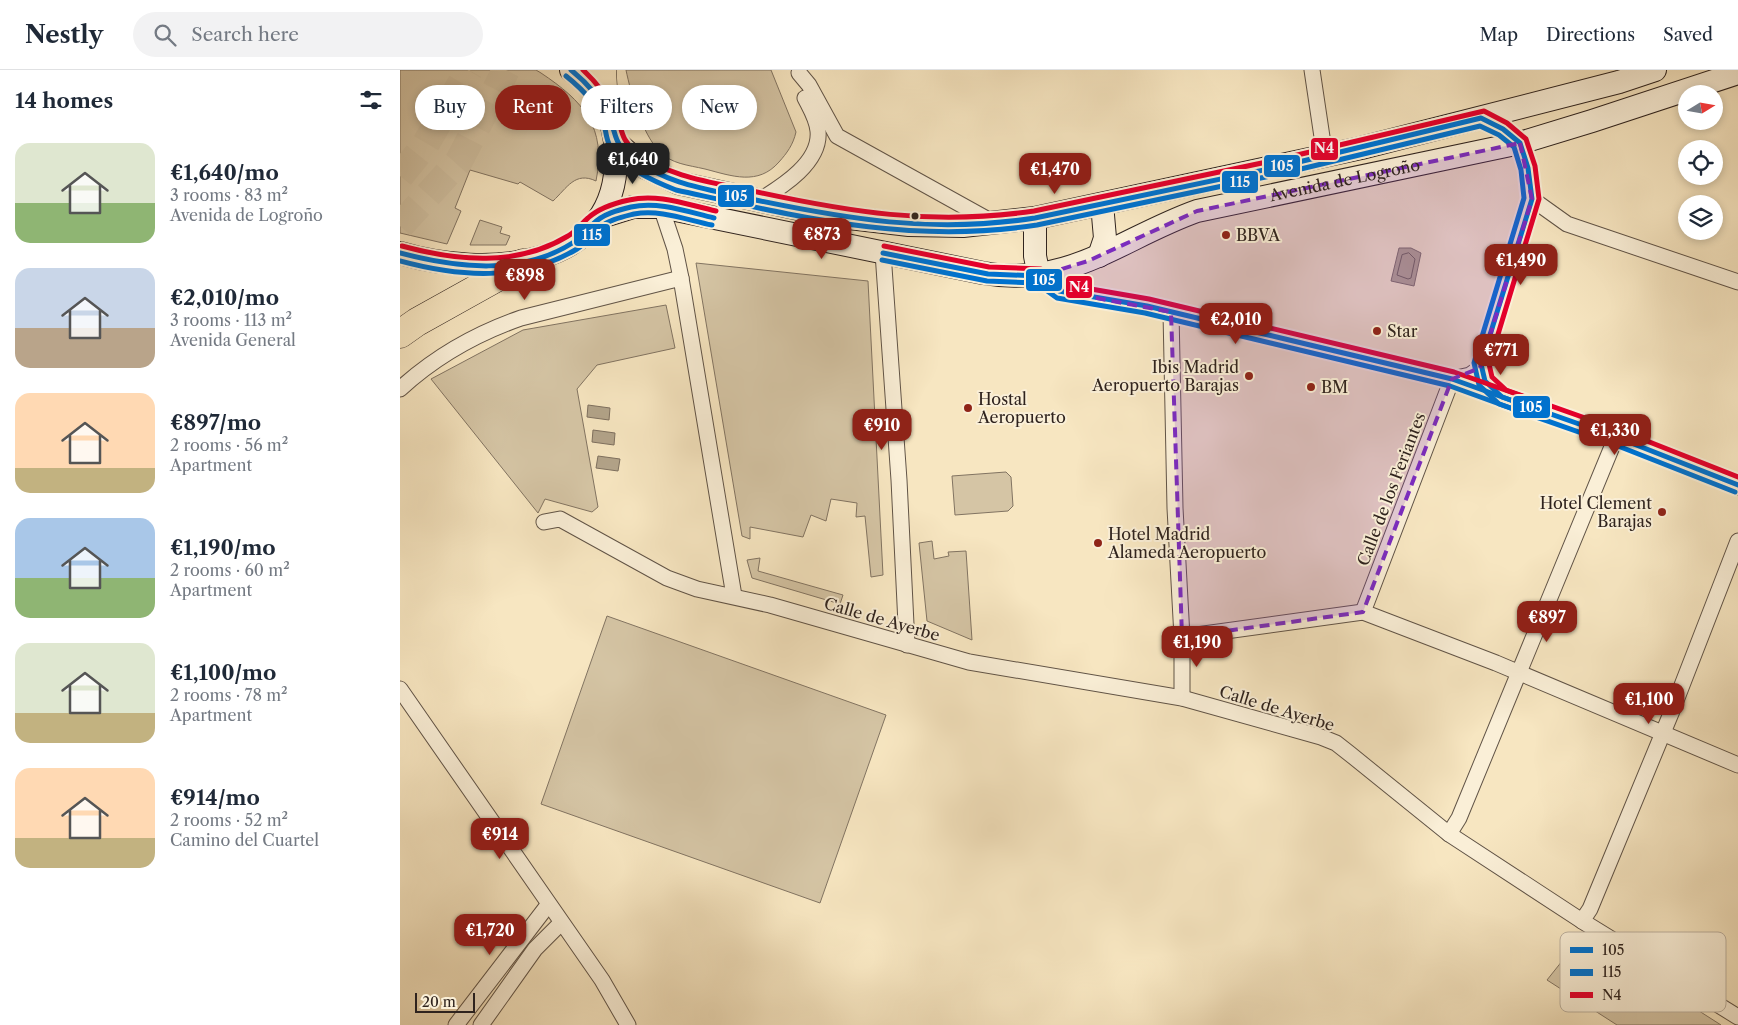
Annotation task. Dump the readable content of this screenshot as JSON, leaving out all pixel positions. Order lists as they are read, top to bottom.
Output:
{
  "streets": {
    "main road": ["Avenida de Logroño"],
    "street": ["Calle de los Feriantes", "Calle de Ayerbe"]
  },
  "places": [
    "BBVA",
    "Star",
    "Ibis Madrid Aeropuerto Barajas",
    "BM",
    "Hostal Aeropuerto",
    "Hotel Clement Barajas",
    "Hotel Madrid Alameda Aeropuerto"
  ],
  "lines": ["transit line 105", "transit line N4", "transit line 115"],
  "legend": ["105", "115", "N4"],
  "scale_bar": "20 m",
  "north": "right",
  "page": {
    "header": "Nestly",
    "search": "Search here",
    "nav": ["Map", "Directions", "Saved"],
    "heading": "14 homes",
    "chip": [
      "Buy",
      "Rent",
      "Filters",
      "New"
    ],
    "list": [
      {
        "name": "€1,640/mo",
        "note": "3 rooms · 83 m² · Avenida de Logroño"
      },
      {
        "name": "€2,010/mo",
        "note": "3 rooms · 113 m² · Avenida General"
      },
      {
        "name": "€897/mo",
        "note": "2 rooms · 56 m² · Apartment"
      },
      {
        "name": "€1,190/mo",
        "note": "2 rooms · 60 m² · Apartment"
      },
      {
        "name": "€1,100/mo",
        "note": "2 rooms · 78 m² · Apartment"
      },
      {
        "name": "€914/mo",
        "note": "2 rooms · 52 m² · Camino del Cuartel"
      }
    ],
    "price": [
      "€1,640",
      "€1,470",
      "€873",
      "€1,490",
      "€898",
      "€2,010",
      "€771",
      "€910",
      "€1,330",
      "€897",
      "€1,190",
      "€1,100",
      "€914",
      "€1,720"
    ],
    "scale": "20 m"
  }
}
